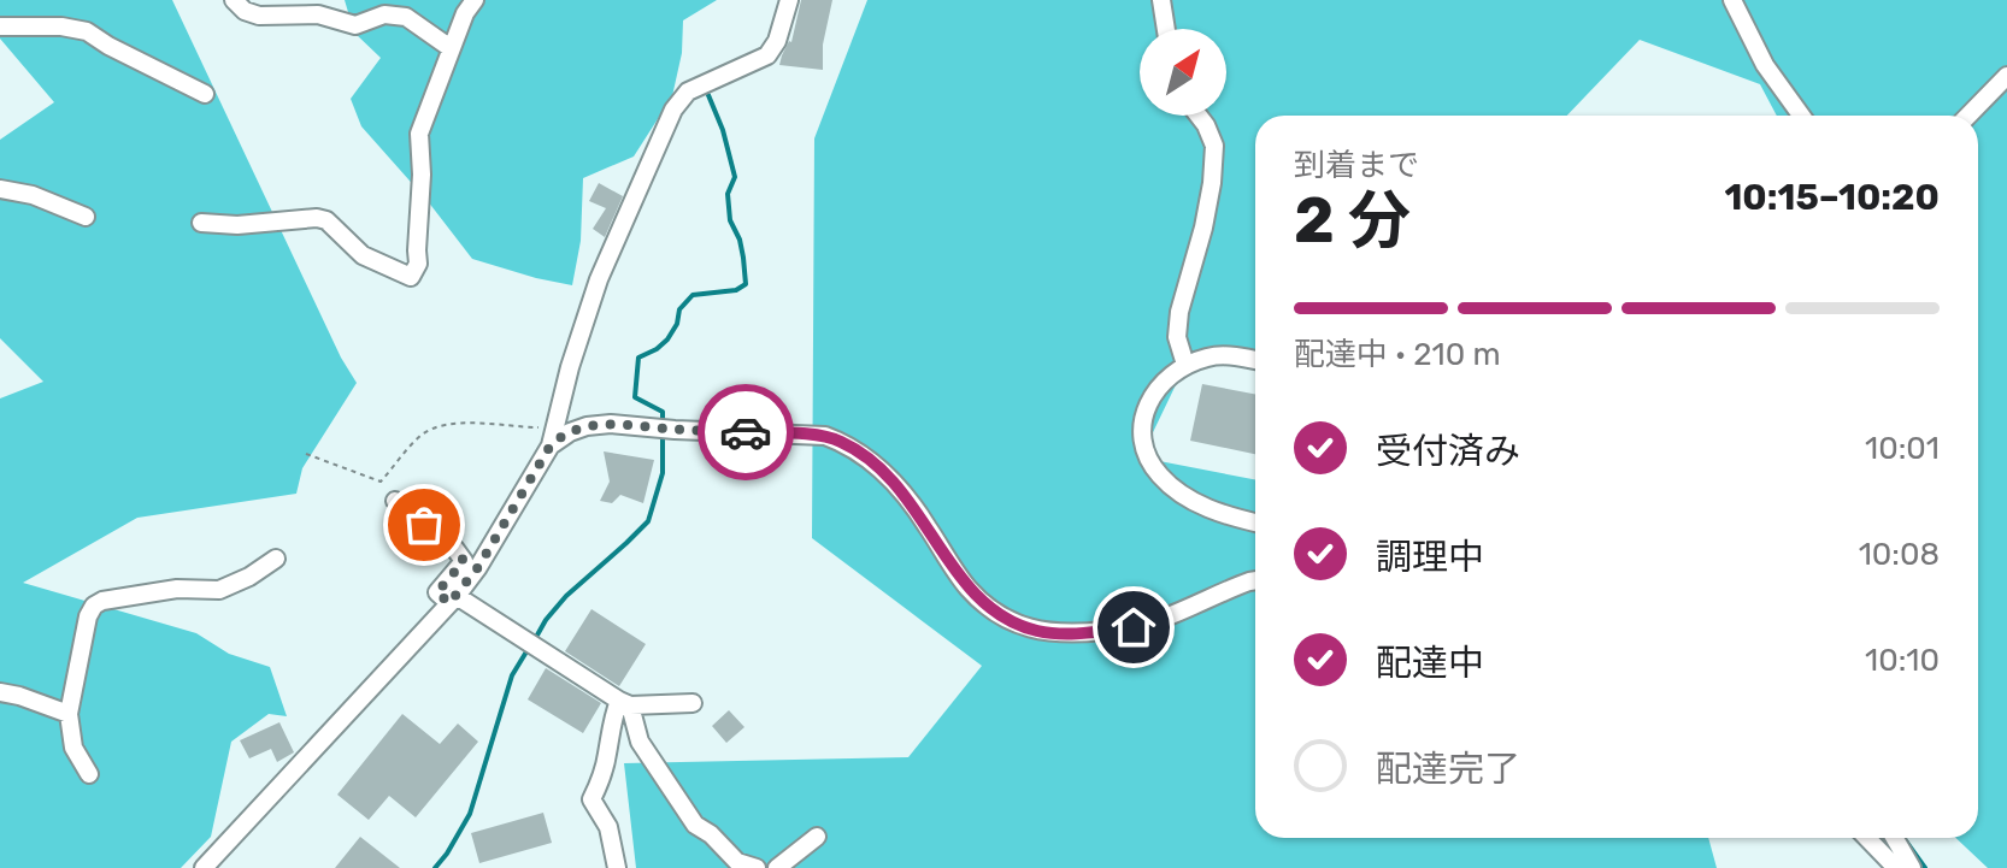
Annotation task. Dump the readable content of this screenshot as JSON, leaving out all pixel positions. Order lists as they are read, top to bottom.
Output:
{
  "north": "top right",
  "page": {
    "heading": ["2 分", "到着まで", "10:15–10:20"],
    "bar": "配達中 · 210 m",
    "list": [
      ["受付済み", "10:01"],
      ["調理中", "10:08"],
      ["配達中", "10:10"],
      "配達完了"
    ]
  }
}
